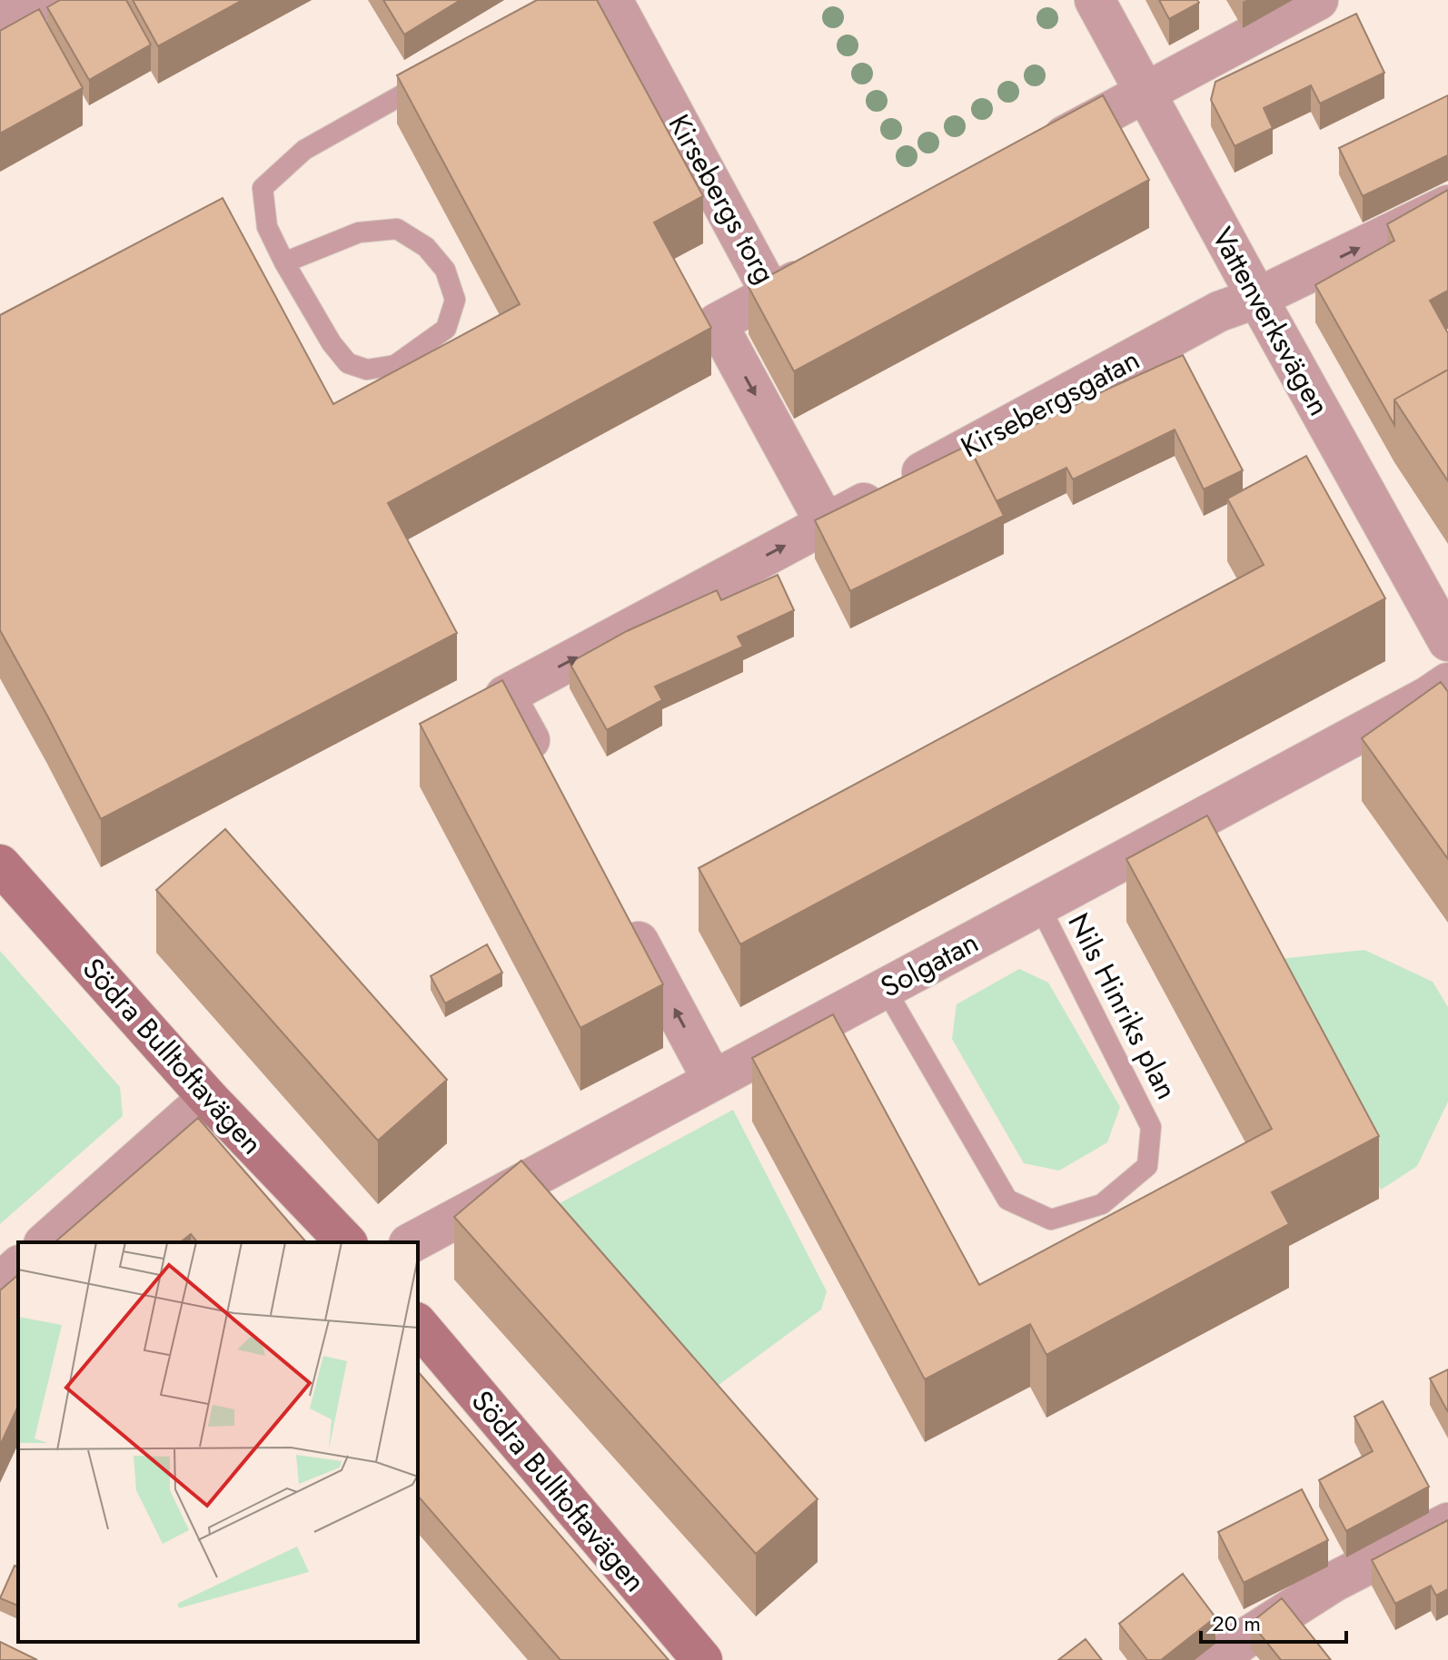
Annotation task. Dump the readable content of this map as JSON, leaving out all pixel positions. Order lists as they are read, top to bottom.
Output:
{
  "streets": {
    "street": [
      "Kirsebergs torg",
      "Vattenverksvägen",
      "Kirsebergsgatan",
      "Solgatan",
      "Södra Bulltoftavägen"
    ],
    "lane": ["Nils Hinriks plan"]
  },
  "crossings": [
    ["Vattenverksvägen", "Kirsebergsgatan"],
    ["Solgatan", "Nils Hinriks plan"]
  ],
  "one_way": ["Kirsebergsgatan"],
  "scale_bar": "20 m"
}
